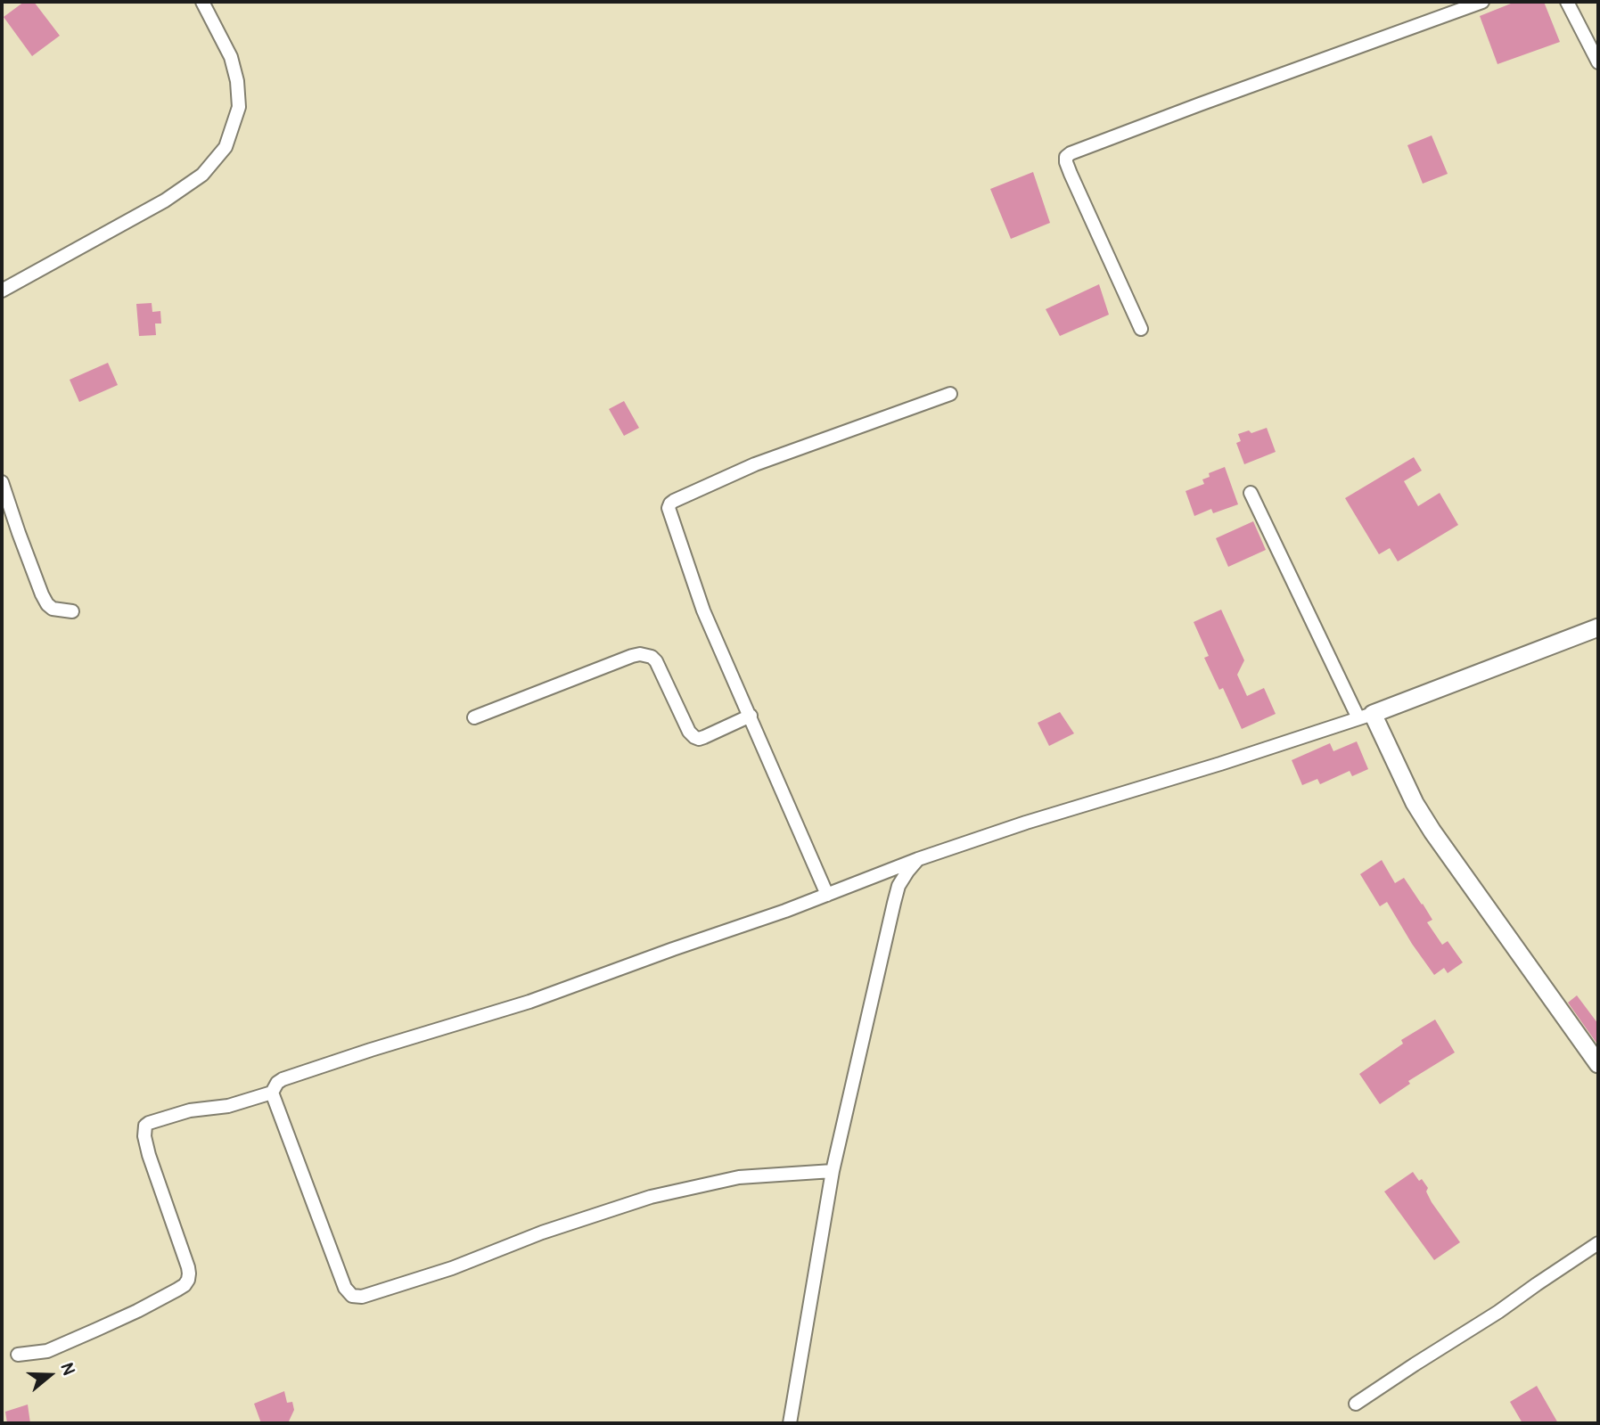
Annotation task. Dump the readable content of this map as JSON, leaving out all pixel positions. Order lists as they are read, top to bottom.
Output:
{
  "north": "right"
}
